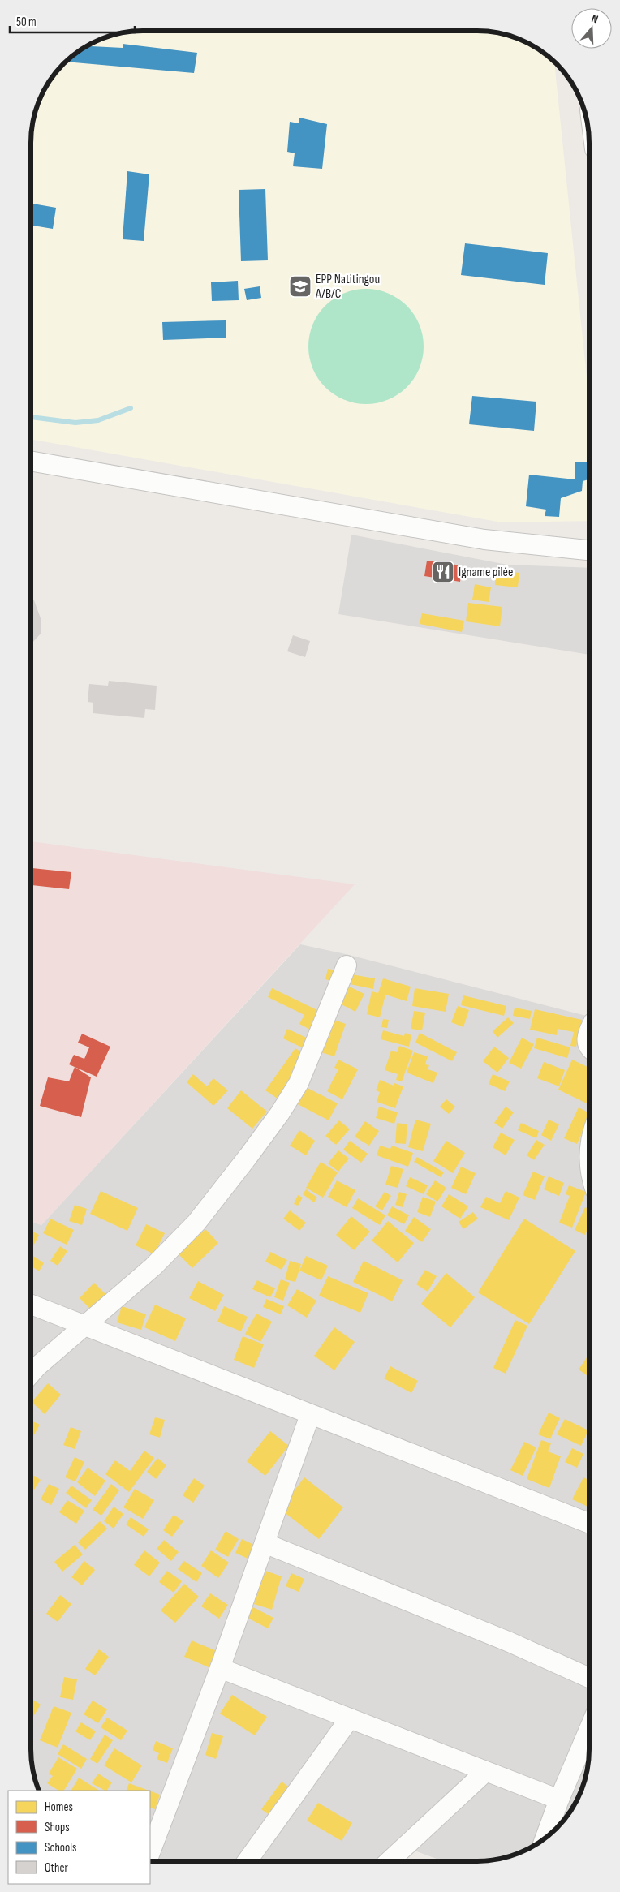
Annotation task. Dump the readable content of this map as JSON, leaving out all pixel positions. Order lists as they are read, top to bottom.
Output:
{
  "places": {
    "school or university": ["EPP Natitingou A/B/C"],
    "restaurant": ["Igname pilée"]
  },
  "legend": [
    "Homes",
    "Shops",
    "Schools",
    "Other"
  ],
  "scale_bar": "50 m",
  "north": "top"
}
